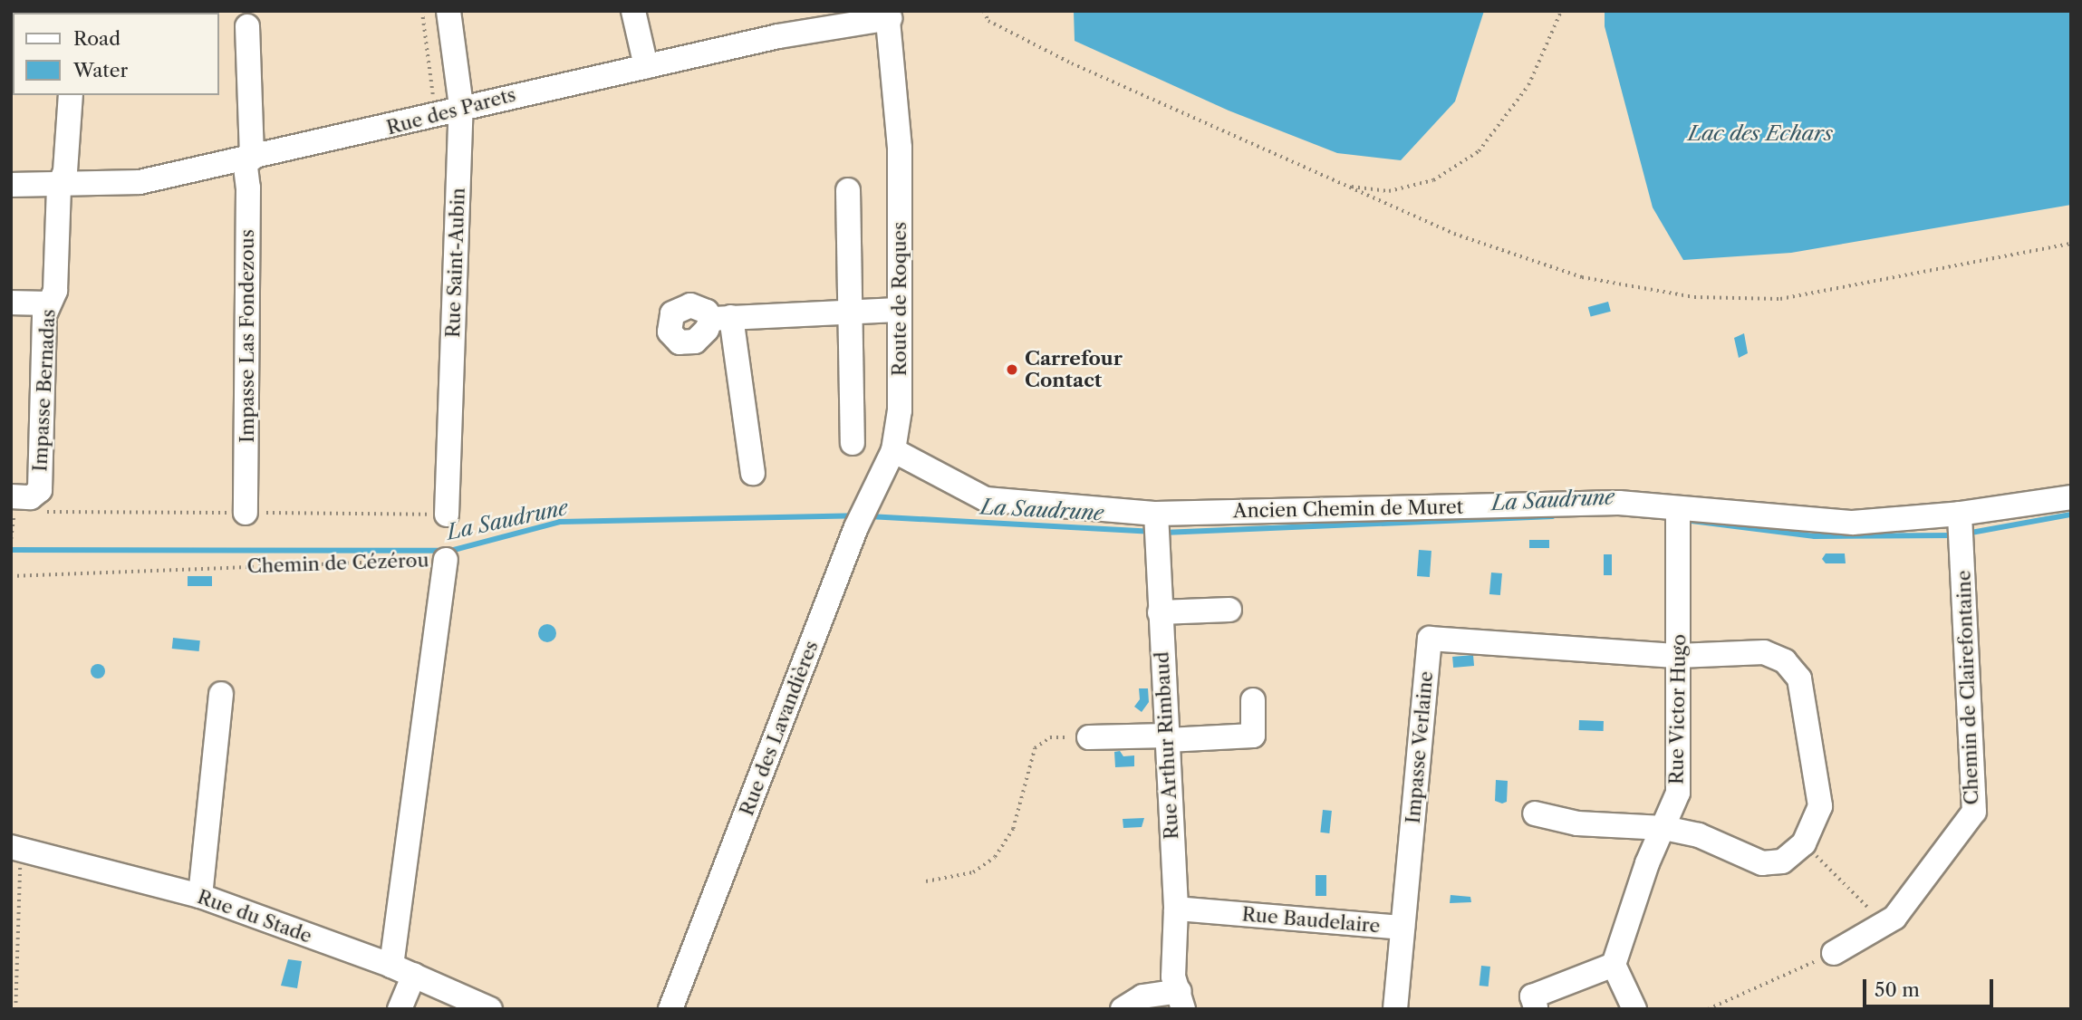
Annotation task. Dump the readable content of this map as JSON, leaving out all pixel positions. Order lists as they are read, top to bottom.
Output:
{
  "streets": {
    "street": [
      "Rue des Parets",
      "Rue Saint-Aubin",
      "Route de Roques",
      "Impasse Las Fondezous",
      "Impasse Bernadas",
      "Ancien Chemin de Muret",
      "Chemin de Cézérou",
      "Chemin de Clairefontaine",
      "Rue Victor Hugo",
      "Rue des Lavandières",
      "Rue Arthur Rimbaud",
      "Impasse Verlaine",
      "Rue du Stade",
      "Rue Baudelaire"
    ]
  },
  "crossings": [
    ["Rue des Parets", "Rue Saint-Aubin"],
    ["Rue des Parets", "Route de Roques"],
    ["Rue des Parets", "Impasse Las Fondezous"],
    ["Rue des Parets", "Impasse Bernadas"],
    ["Route de Roques", "Ancien Chemin de Muret"],
    ["Route de Roques", "Rue des Lavandières"],
    ["Ancien Chemin de Muret", "Chemin de Clairefontaine"],
    ["Ancien Chemin de Muret", "Rue Victor Hugo"],
    ["Ancien Chemin de Muret", "Rue des Lavandières"],
    ["Ancien Chemin de Muret", "Rue Arthur Rimbaud"],
    ["Chemin de Cézérou", "Rue du Stade"],
    ["Rue Victor Hugo", "Impasse Verlaine"],
    ["Rue Arthur Rimbaud", "Rue Baudelaire"],
    ["Impasse Verlaine", "Rue Baudelaire"]
  ],
  "water": ["Lac des Echars", "La Saudrune"],
  "places": ["Carrefour Contact"],
  "legend": ["Road", "Water"],
  "scale_bar": "50 m"
}
